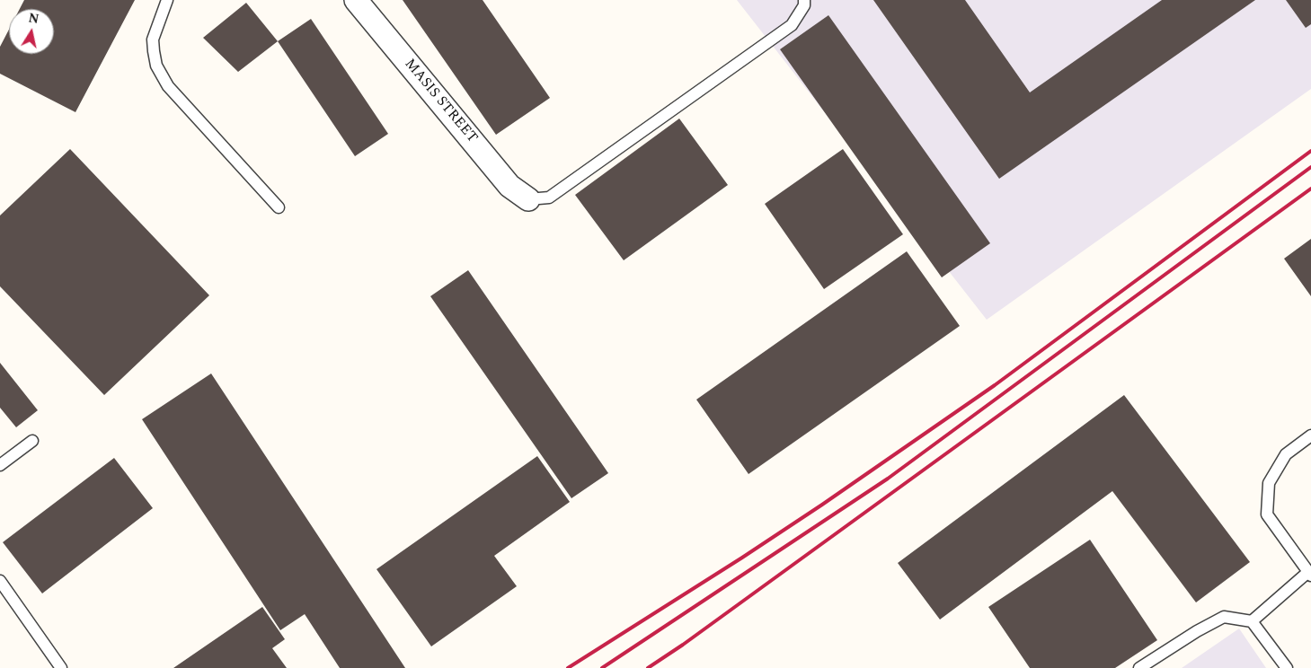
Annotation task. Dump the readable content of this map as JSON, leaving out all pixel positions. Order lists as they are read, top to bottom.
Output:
{
  "streets": {
    "street": ["MASIS STREET"]
  },
  "north": "top"
}
